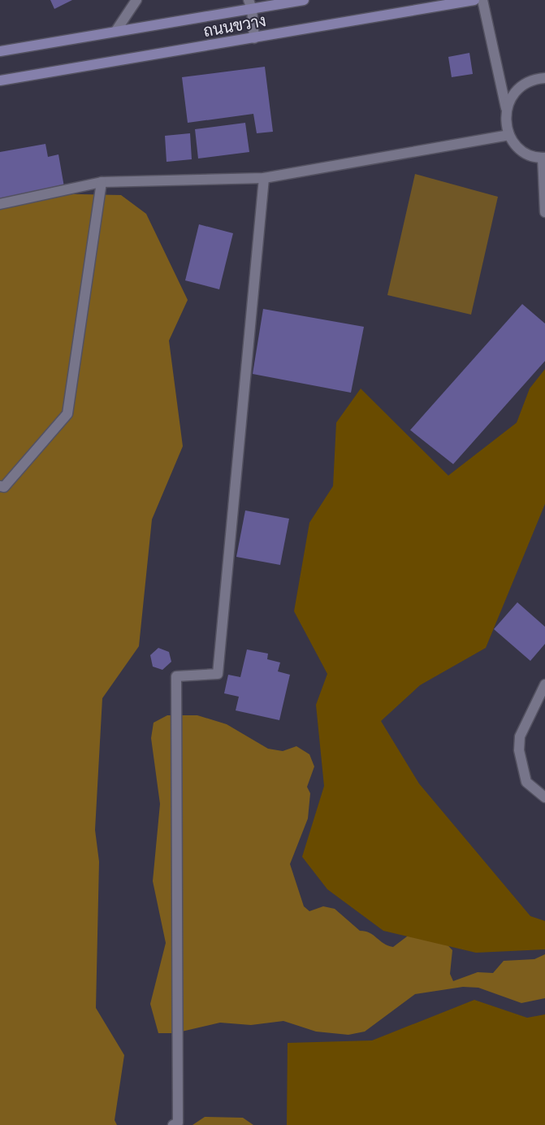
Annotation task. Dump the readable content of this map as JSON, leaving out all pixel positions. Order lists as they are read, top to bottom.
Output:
{
  "streets": {
    "main road": ["ถนนขวาง"]
  }
}
